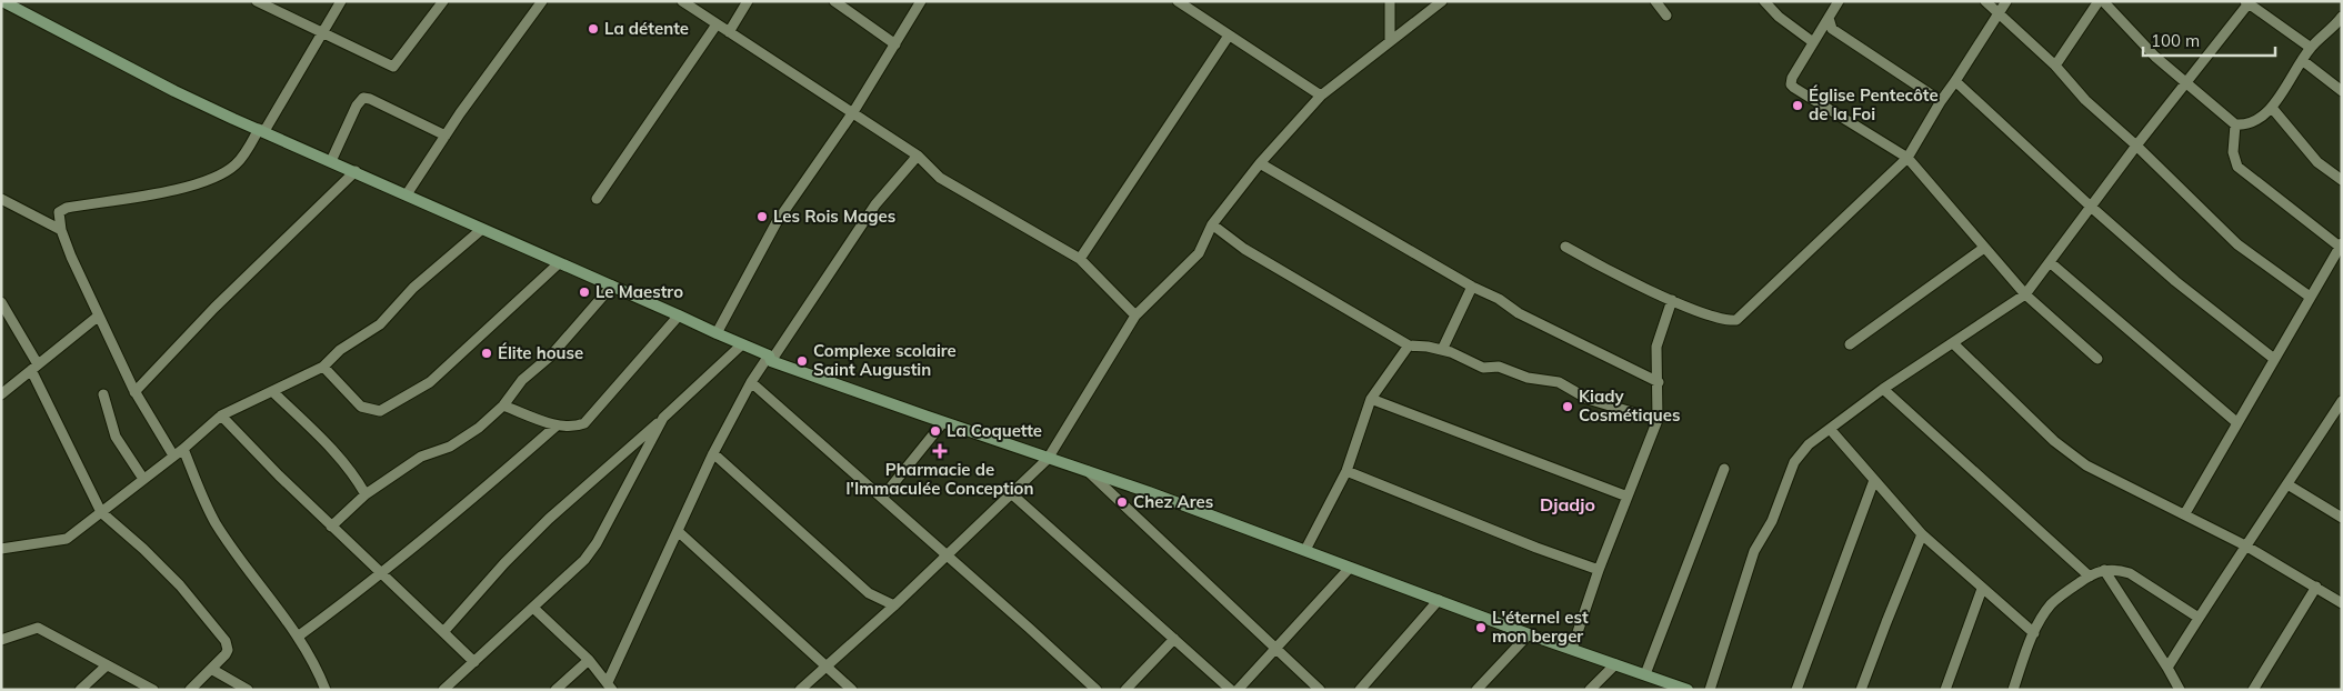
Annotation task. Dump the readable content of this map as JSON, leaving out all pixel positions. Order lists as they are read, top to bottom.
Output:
{
  "districts": ["Djadjo"],
  "places": {
    "other": [
      "La détente",
      "Église Pentecôte de la Foi",
      "Les Rois Mages",
      "Le Maestro",
      "Élite house",
      "Complexe scolaire Saint Augustin",
      "Kiady Cosmétiques",
      "La Coquette",
      "Chez Ares",
      "L'éternel est mon berger"
    ],
    "health": ["Pharmacie de l'Immaculée Conception"]
  },
  "scale_bar": "100 m"
}
